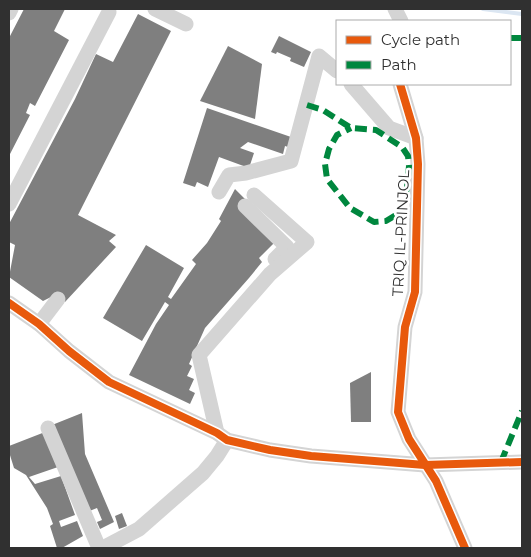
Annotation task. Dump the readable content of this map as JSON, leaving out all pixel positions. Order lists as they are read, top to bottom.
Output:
{
  "streets": {
    "street": ["TRIQ IL-PRINJOL"]
  },
  "legend": ["Cycle path", "Path"]
}
